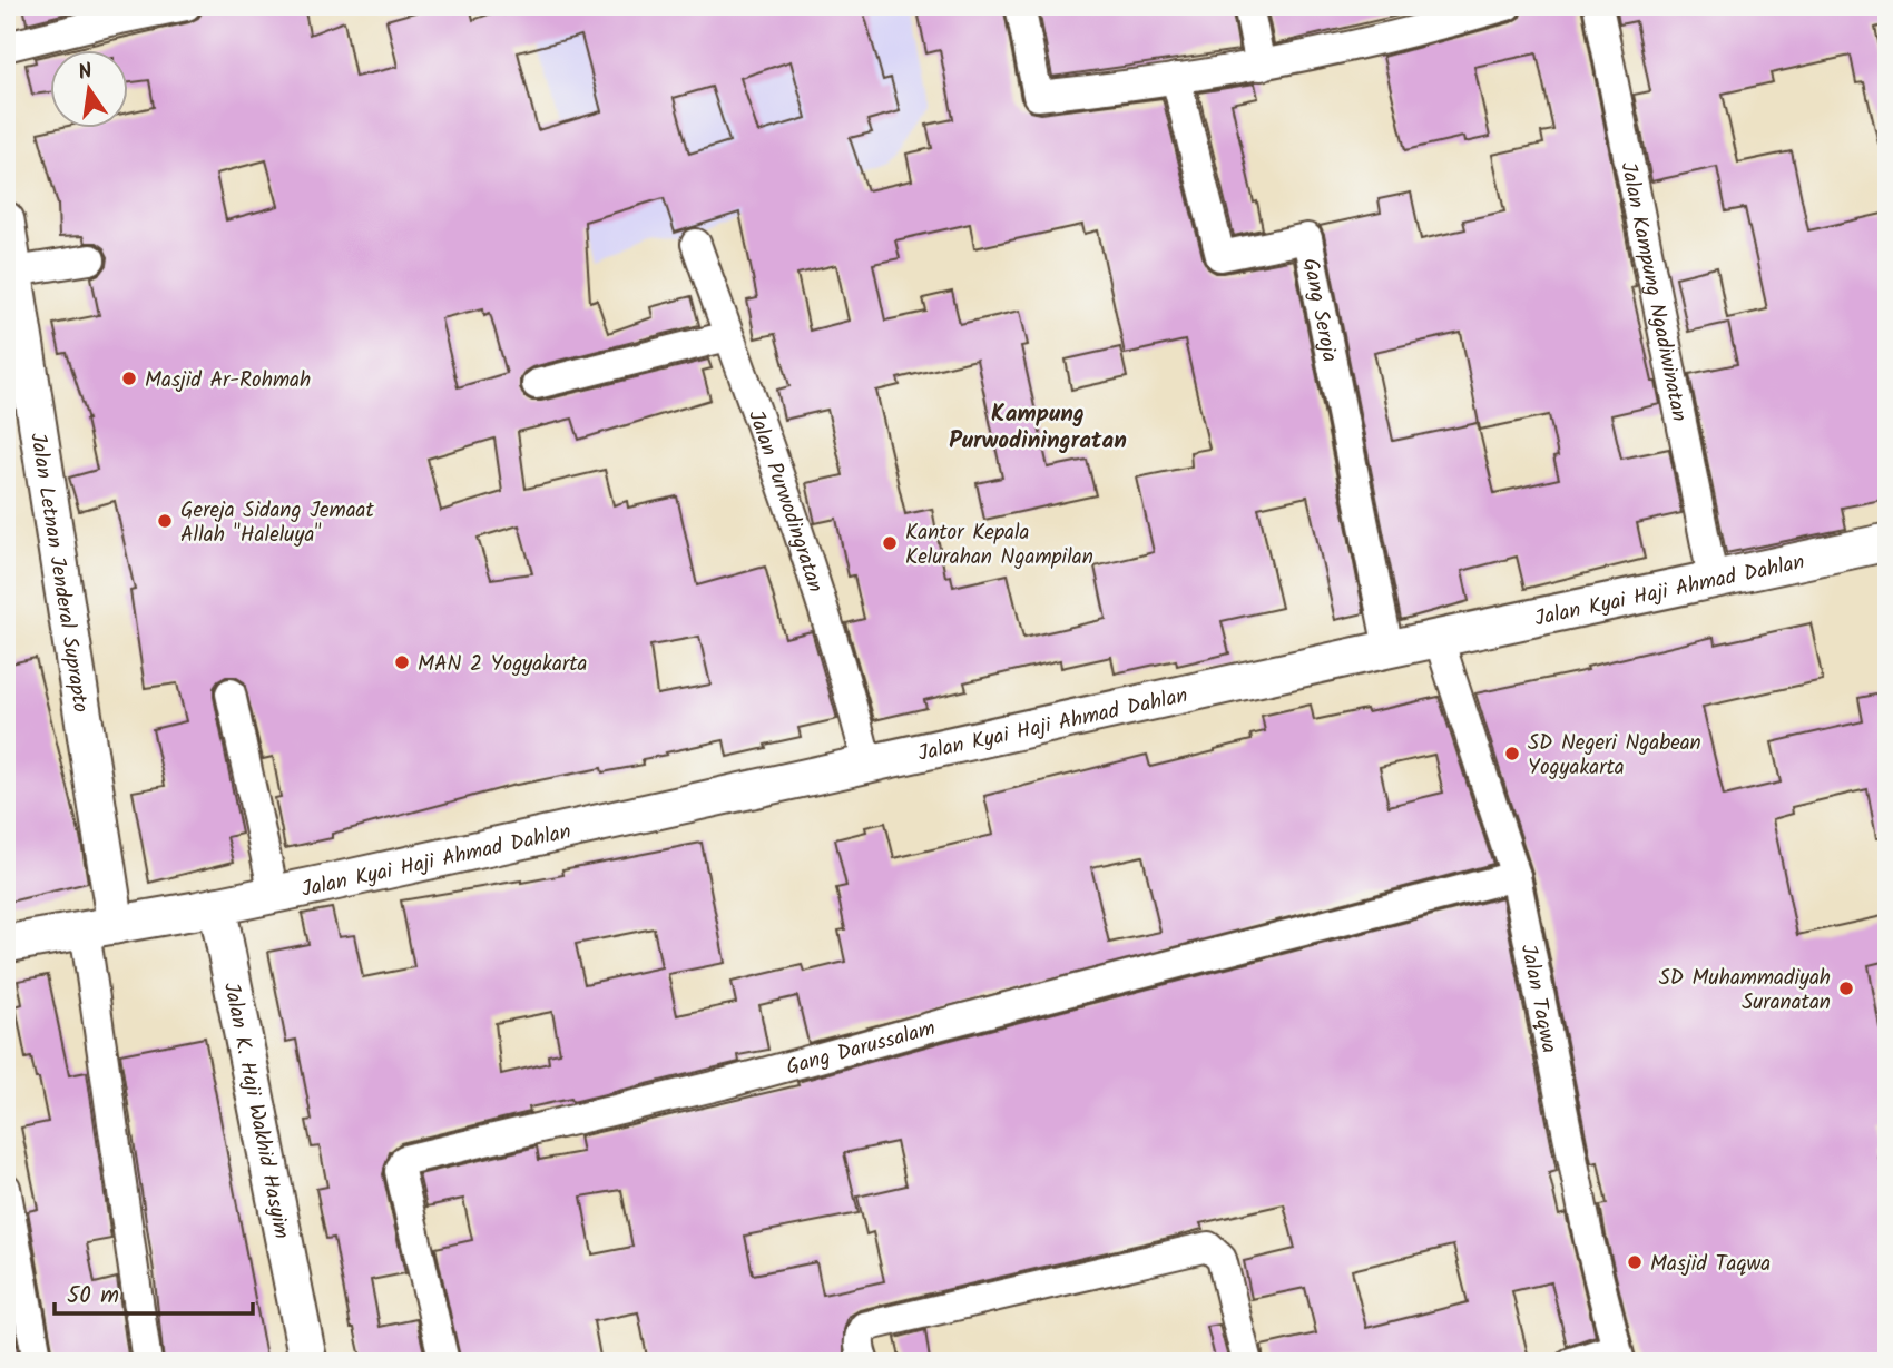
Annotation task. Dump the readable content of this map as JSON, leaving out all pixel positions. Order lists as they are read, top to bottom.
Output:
{
  "streets": {
    "main road": ["Jalan Letnan Jenderal Suprapto", "Jalan Kyai Haji Ahmad Dahlan", "Jalan K. Haji Wakhid Hasyim"],
    "street": [
      "Jalan Kampung Ngadiwinatan",
      "Gang Seroja",
      "Jalan Purwodingratan",
      "Jalan Taqwa",
      "Gang Darussalam"
    ]
  },
  "crossings": [
    ["Jalan Kampung Ngadiwinatan", "Jalan Kyai Haji Ahmad Dahlan"],
    ["Gang Seroja", "Jalan Kyai Haji Ahmad Dahlan"],
    ["Jalan Purwodingratan", "Jalan Kyai Haji Ahmad Dahlan"],
    ["Jalan Letnan Jenderal Suprapto", "Jalan Kyai Haji Ahmad Dahlan"],
    ["Jalan Kyai Haji Ahmad Dahlan", "Jalan Taqwa"],
    ["Jalan Kyai Haji Ahmad Dahlan", "Jalan K. Haji Wakhid Hasyim"],
    ["Jalan Taqwa", "Gang Darussalam"]
  ],
  "districts": ["Kampung Purwodiningratan"],
  "places": [
    "Masjid Ar-Rohmah",
    "Gereja Sidang Jemaat Allah \"Haleluya\"",
    "Kantor Kepala Kelurahan Ngampilan",
    "MAN 2 Yogyakarta",
    "SD Negeri Ngabean Yogyakarta",
    "SD Muhammadiyah Suranatan",
    "Masjid Taqwa"
  ],
  "scale_bar": "50 m",
  "north": "top"
}
